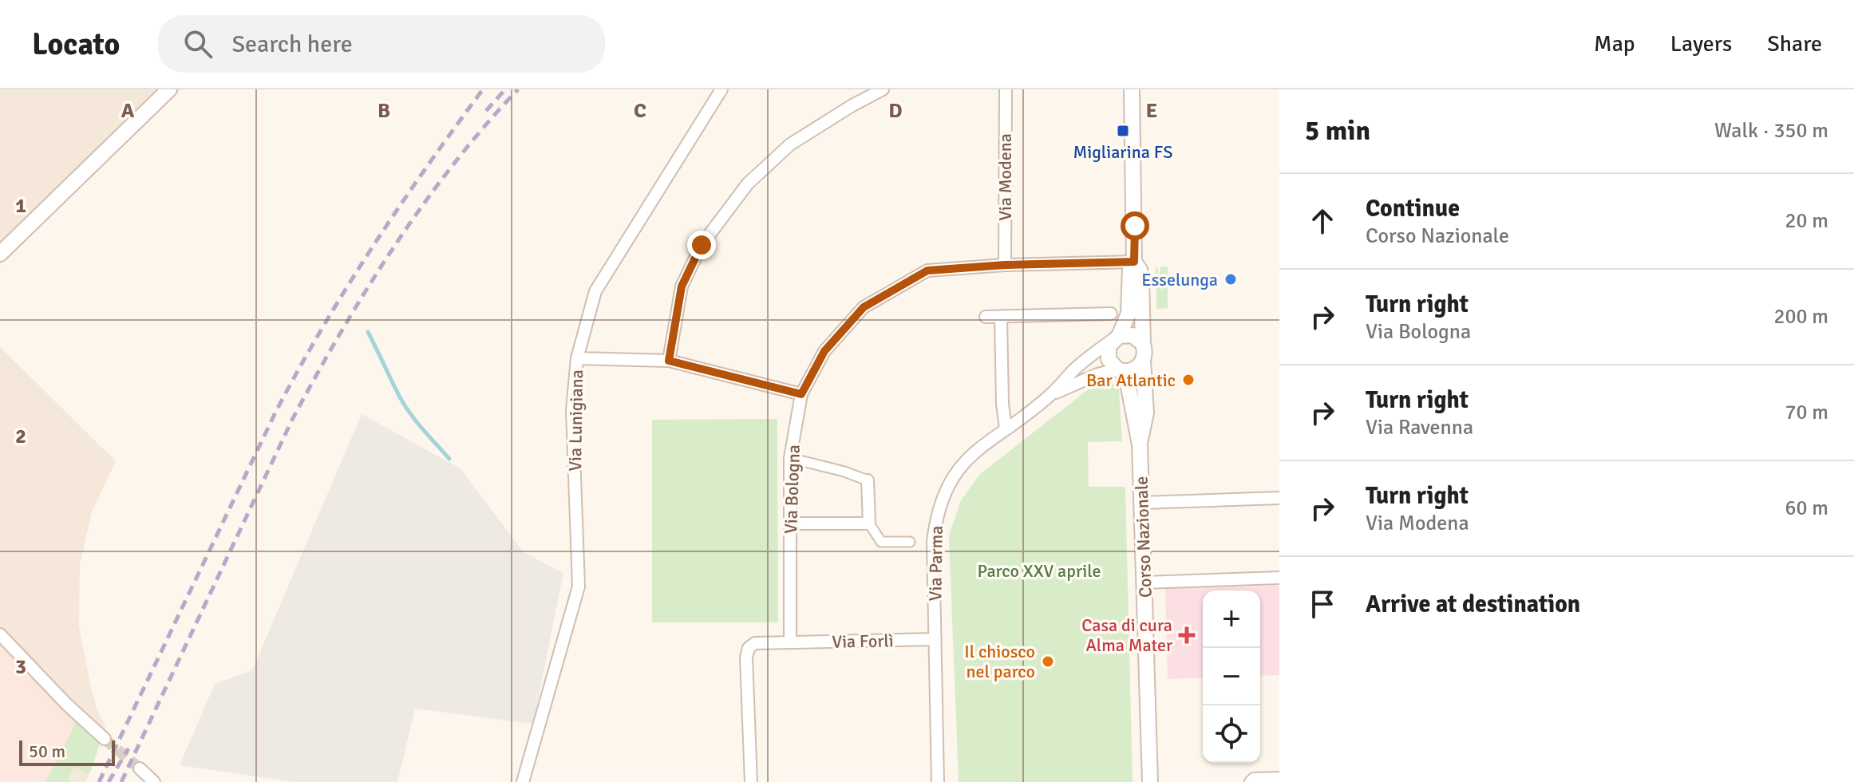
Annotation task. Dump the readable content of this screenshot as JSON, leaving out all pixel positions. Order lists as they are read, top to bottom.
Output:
{
  "streets": {
    "street": [
      "Via Modena",
      "Via Lunigiana",
      "Via Bologna",
      "Corso Nazionale",
      "Via Parma",
      "Via Forlì"
    ]
  },
  "crossings": [
    ["Via Modena", "Via Bologna"],
    ["Via Bologna", "Corso Nazionale"],
    ["Via Bologna", "Via Forlì"],
    ["Corso Nazionale", "Via Parma"],
    ["Via Parma", "Via Forlì"]
  ],
  "parks": ["Parco XXV aprile"],
  "places": {
    "transit": ["Migliarina FS"],
    "other": ["Esselunga", "Bar Atlantic", "Il chiosco nel parco"],
    "health": ["Casa di cura Alma Mater"]
  },
  "scale_bar": "50 m",
  "page": {
    "header": "Locato",
    "search": "Search here",
    "nav": ["Map", "Layers", "Share"],
    "heading": ["5 min", "Walk · 350 m"],
    "list": [
      ["Continue", "Corso Nazionale", "20 m"],
      ["Turn right", "Via Bologna", "200 m"],
      ["Turn right", "Via Ravenna", "70 m"],
      ["Turn right", "Via Modena", "60 m"],
      "Arrive at destination"
    ],
    "map_buttons": ["+", "−"],
    "scale": "50 m"
  },
  "grid": {
    "columns": [
      "A",
      "B",
      "C",
      "D",
      "E"
    ],
    "rows": ["1", "2", "3"]
  }
}
